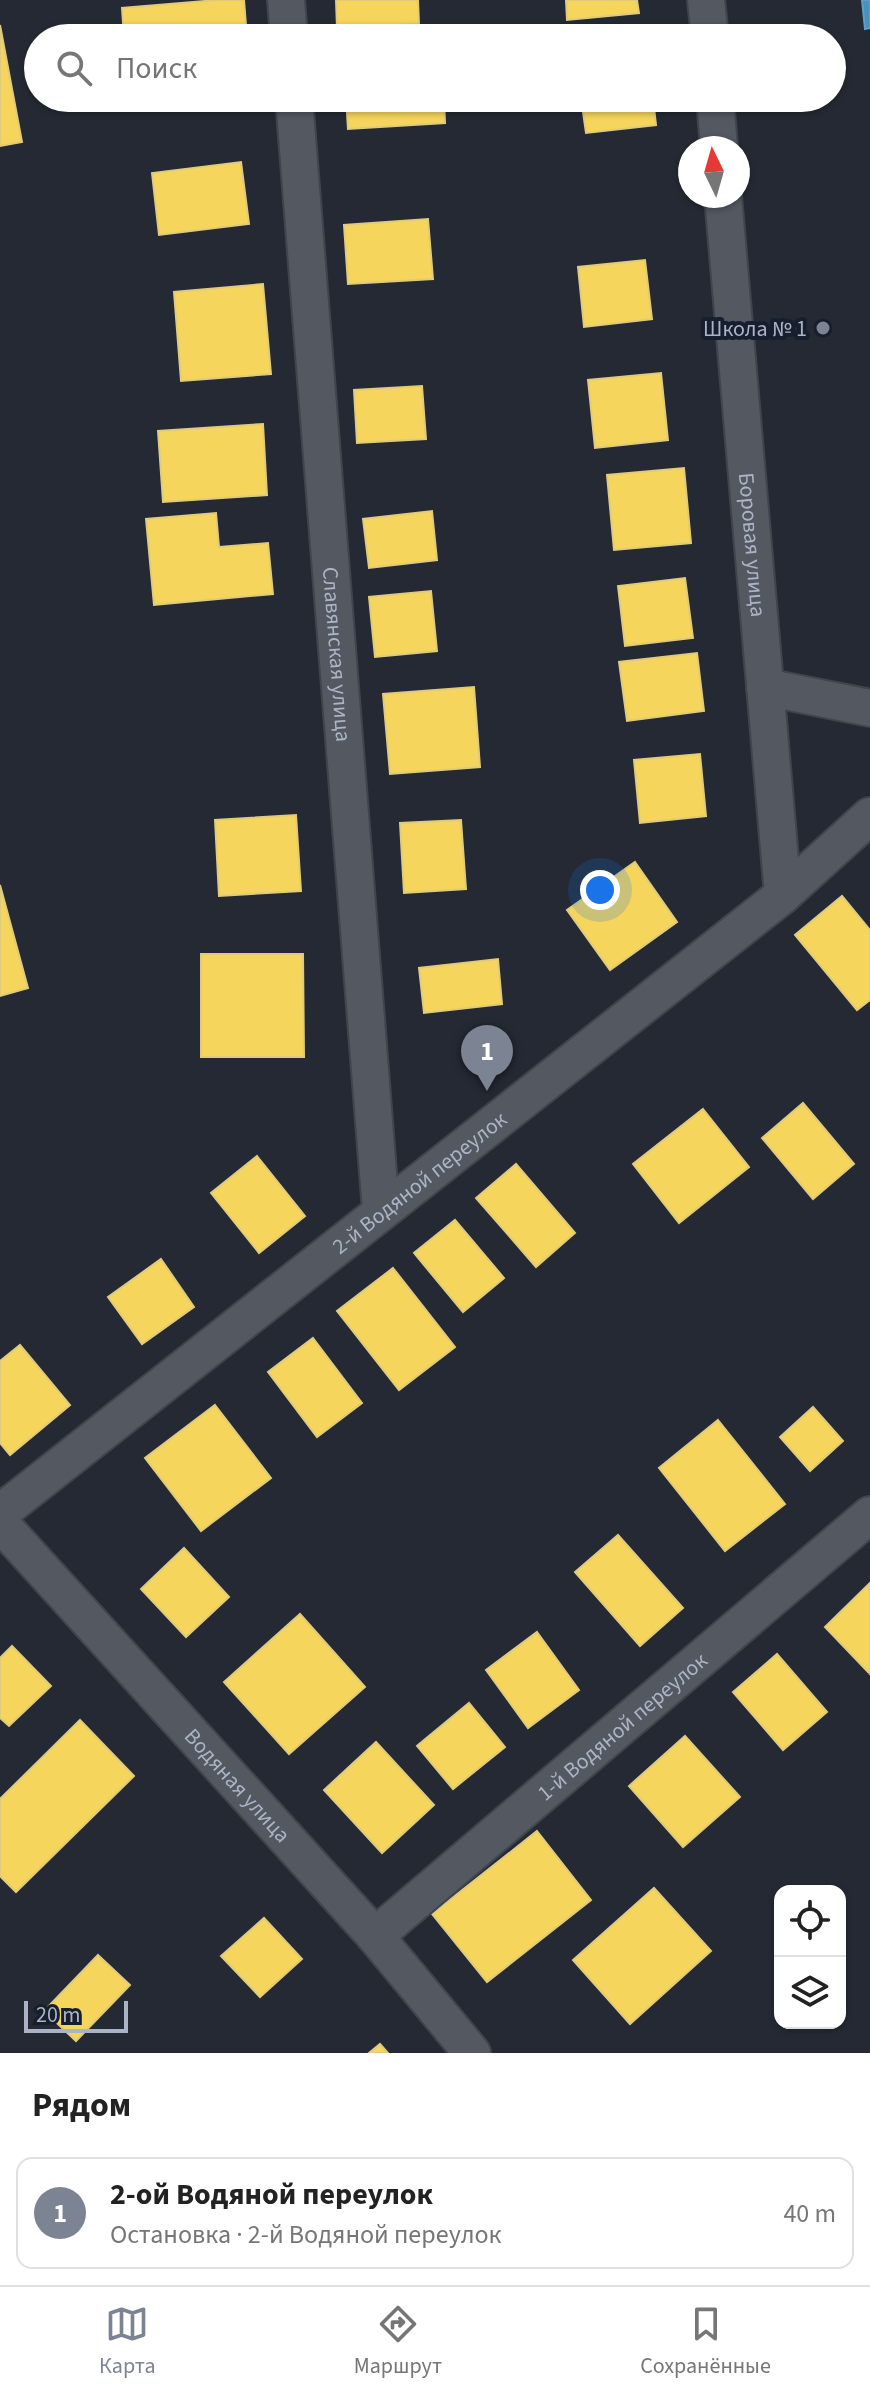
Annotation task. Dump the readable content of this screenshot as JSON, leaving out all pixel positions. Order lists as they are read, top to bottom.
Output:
{
  "streets": {
    "street": [
      "Боровая улица",
      "Славянская улица",
      "2-й Водяной переулок",
      "1-й Водяной переулок",
      "Водяная улица"
    ]
  },
  "crossings": [
    ["Боровая улица", "2-й Водяной переулок"],
    ["Славянская улица", "2-й Водяной переулок"],
    ["1-й Водяной переулок", "Водяная улица"]
  ],
  "places": ["Школа № 1"],
  "scale_bar": "20 m",
  "north": "top",
  "page": {
    "search": "Поиск",
    "pins": "1",
    "scale": "20 m",
    "heading": "Рядом",
    "list": [
      {
        "mark": "1",
        "name": "2-ой Водяной переулок",
        "note": "Остановка · 2-й Водяной переулок",
        "value": "40 m"
      }
    ],
    "nav": ["Карта", "Маршрут", "Сохранённые"]
  }
}
